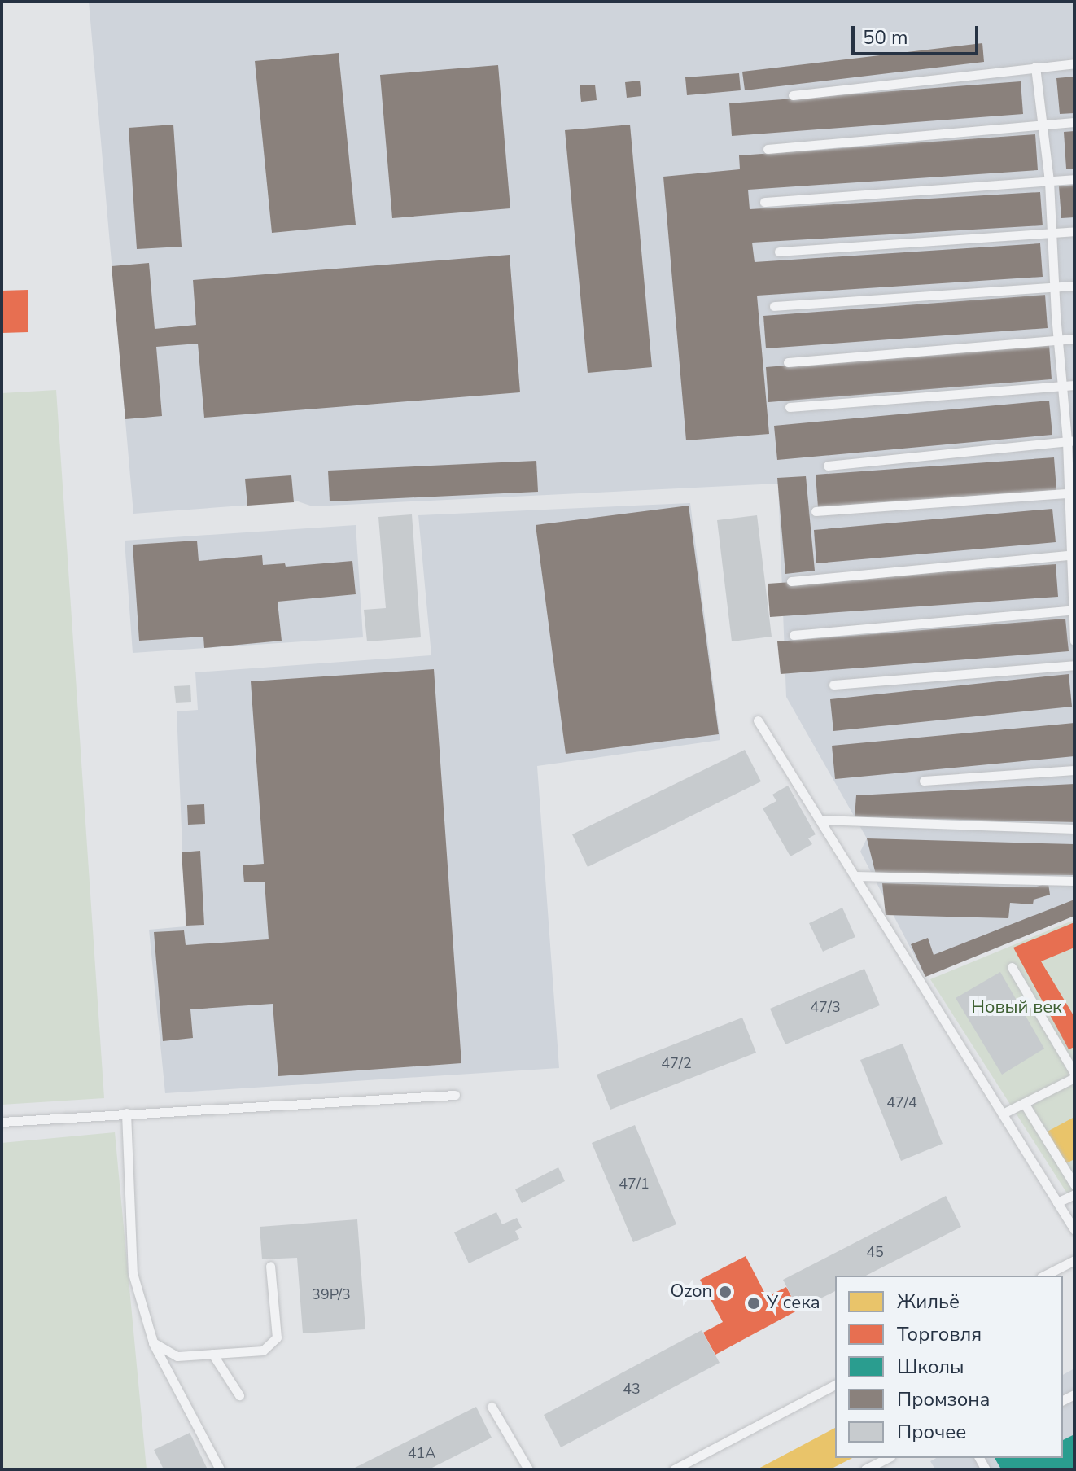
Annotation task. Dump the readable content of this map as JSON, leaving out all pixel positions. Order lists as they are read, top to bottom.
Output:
{
  "parks": ["Новый век"],
  "places": ["Ozon", "У сека"],
  "house_numbers": [
    "47/3",
    "47/2",
    "47/4",
    "47/1",
    "45",
    "39Р/3",
    "43",
    "41А"
  ],
  "legend": [
    "Жильё",
    "Торговля",
    "Школы",
    "Промзона",
    "Прочее"
  ],
  "scale_bar": "50 m"
}
